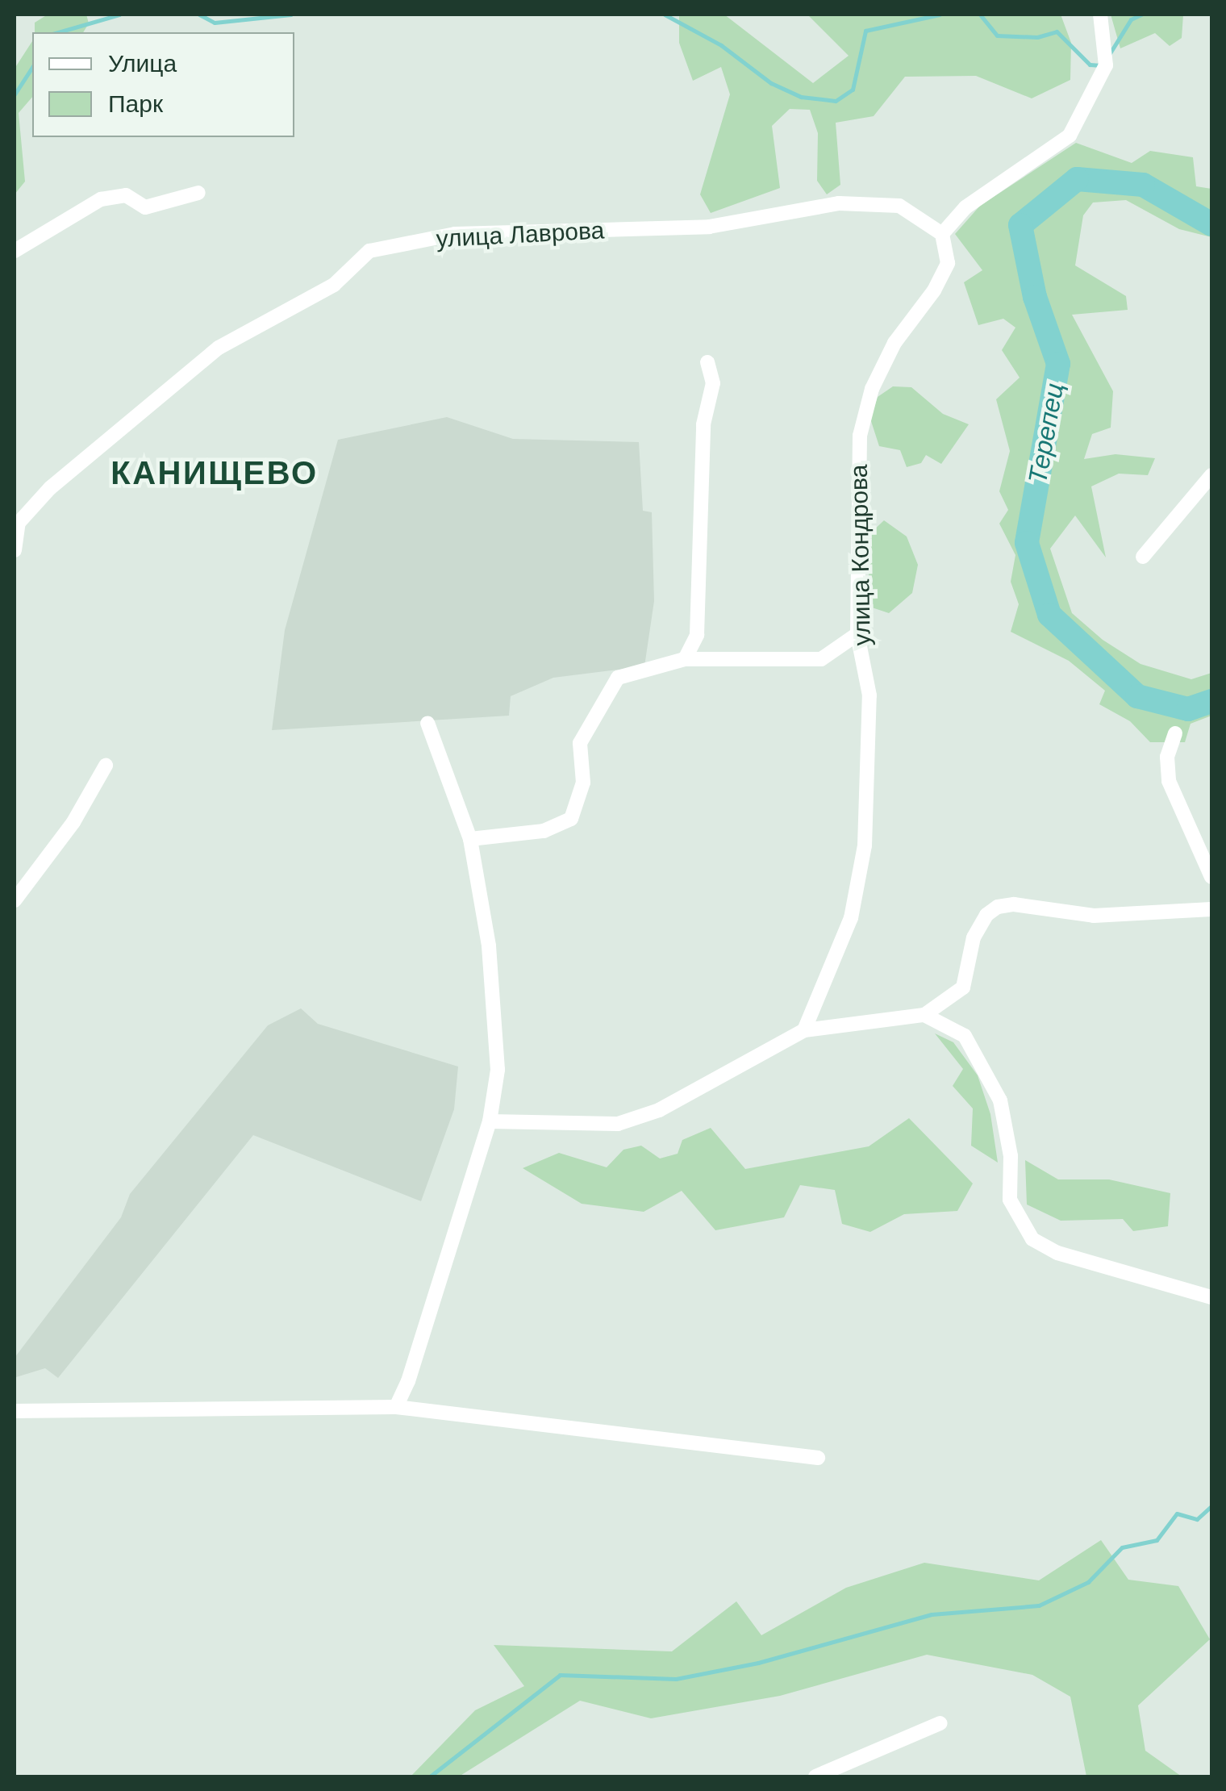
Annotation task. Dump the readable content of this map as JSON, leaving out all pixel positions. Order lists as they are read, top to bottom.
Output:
{
  "streets": {
    "street": ["улица Лаврова", "улица Кондрова"]
  },
  "crossings": [
    ["улица Лаврова", "улица Кондрова"]
  ],
  "districts": ["КАНИЩЕВО"],
  "water": ["Терепец"],
  "legend": ["Улица", "Парк"]
}
